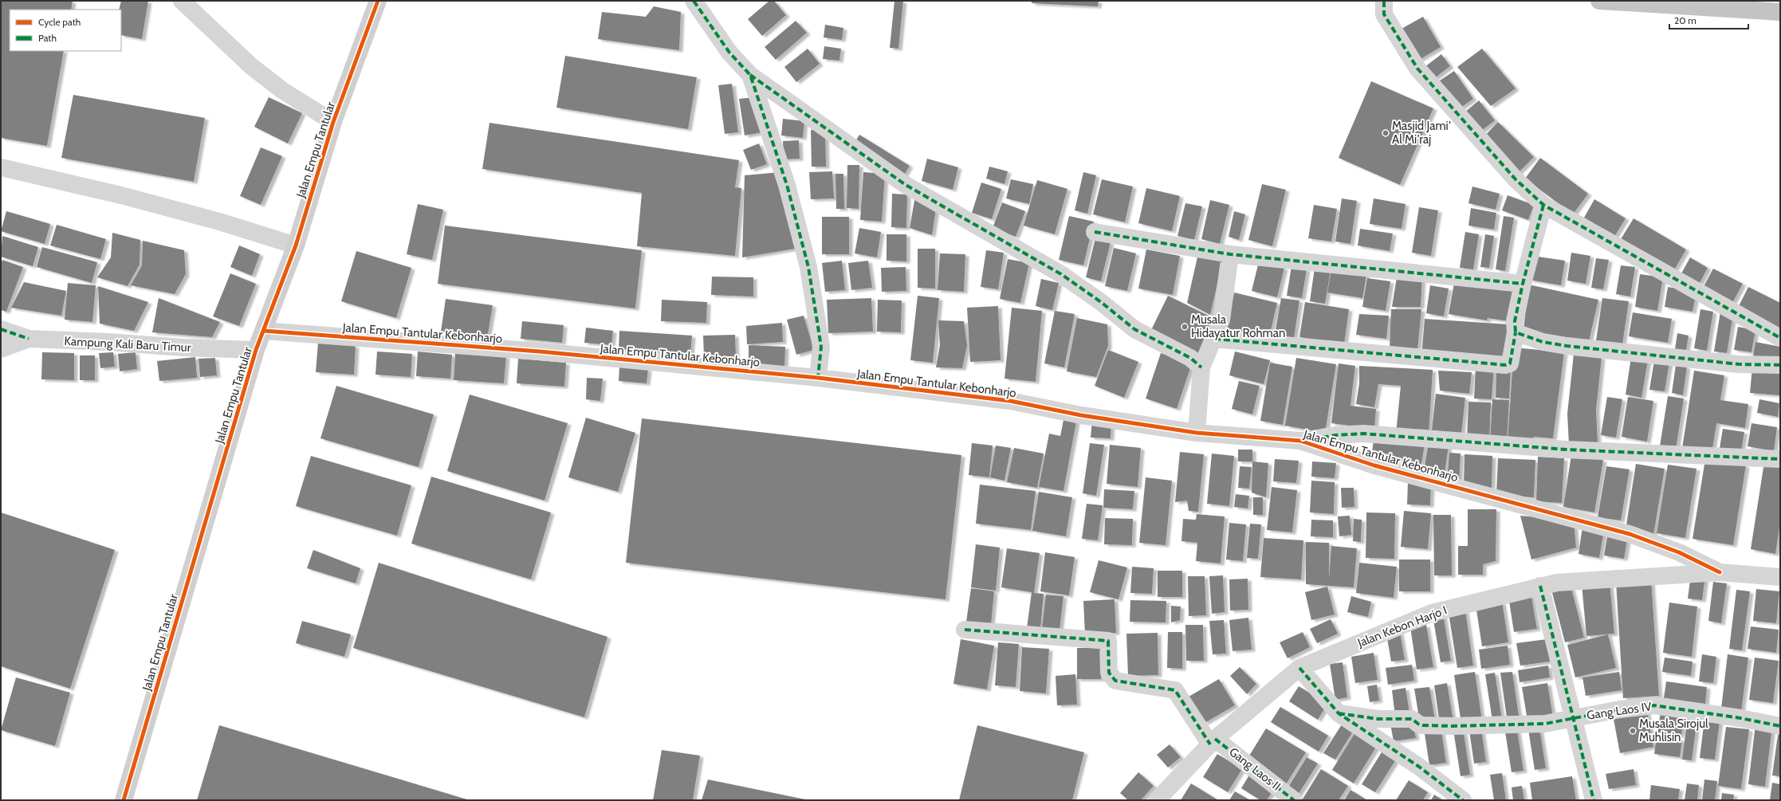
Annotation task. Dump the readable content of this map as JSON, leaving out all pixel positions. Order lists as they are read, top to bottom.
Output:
{
  "streets": {
    "street": [
      "Jalan Empu Tantular",
      "Jalan Empu Tantular Kebonharjo",
      "Kampung Kali Baru Timur",
      "Jalan Kebon Harjo I",
      "Gang Laos IV",
      "Gang Laos II"
    ]
  },
  "crossings": [
    ["Jalan Empu Tantular", "Jalan Empu Tantular Kebonharjo"],
    ["Jalan Empu Tantular", "Kampung Kali Baru Timur"],
    ["Jalan Empu Tantular Kebonharjo", "Jalan Kebon Harjo I"],
    ["Jalan Kebon Harjo I", "Gang Laos II"]
  ],
  "places": ["Masjid Jami' Al Mi'raj", "Musala Hidayatur Rohman", "Musala Sirojul Muhlisin"],
  "legend": ["Cycle path", "Path"],
  "scale_bar": "20 m"
}
